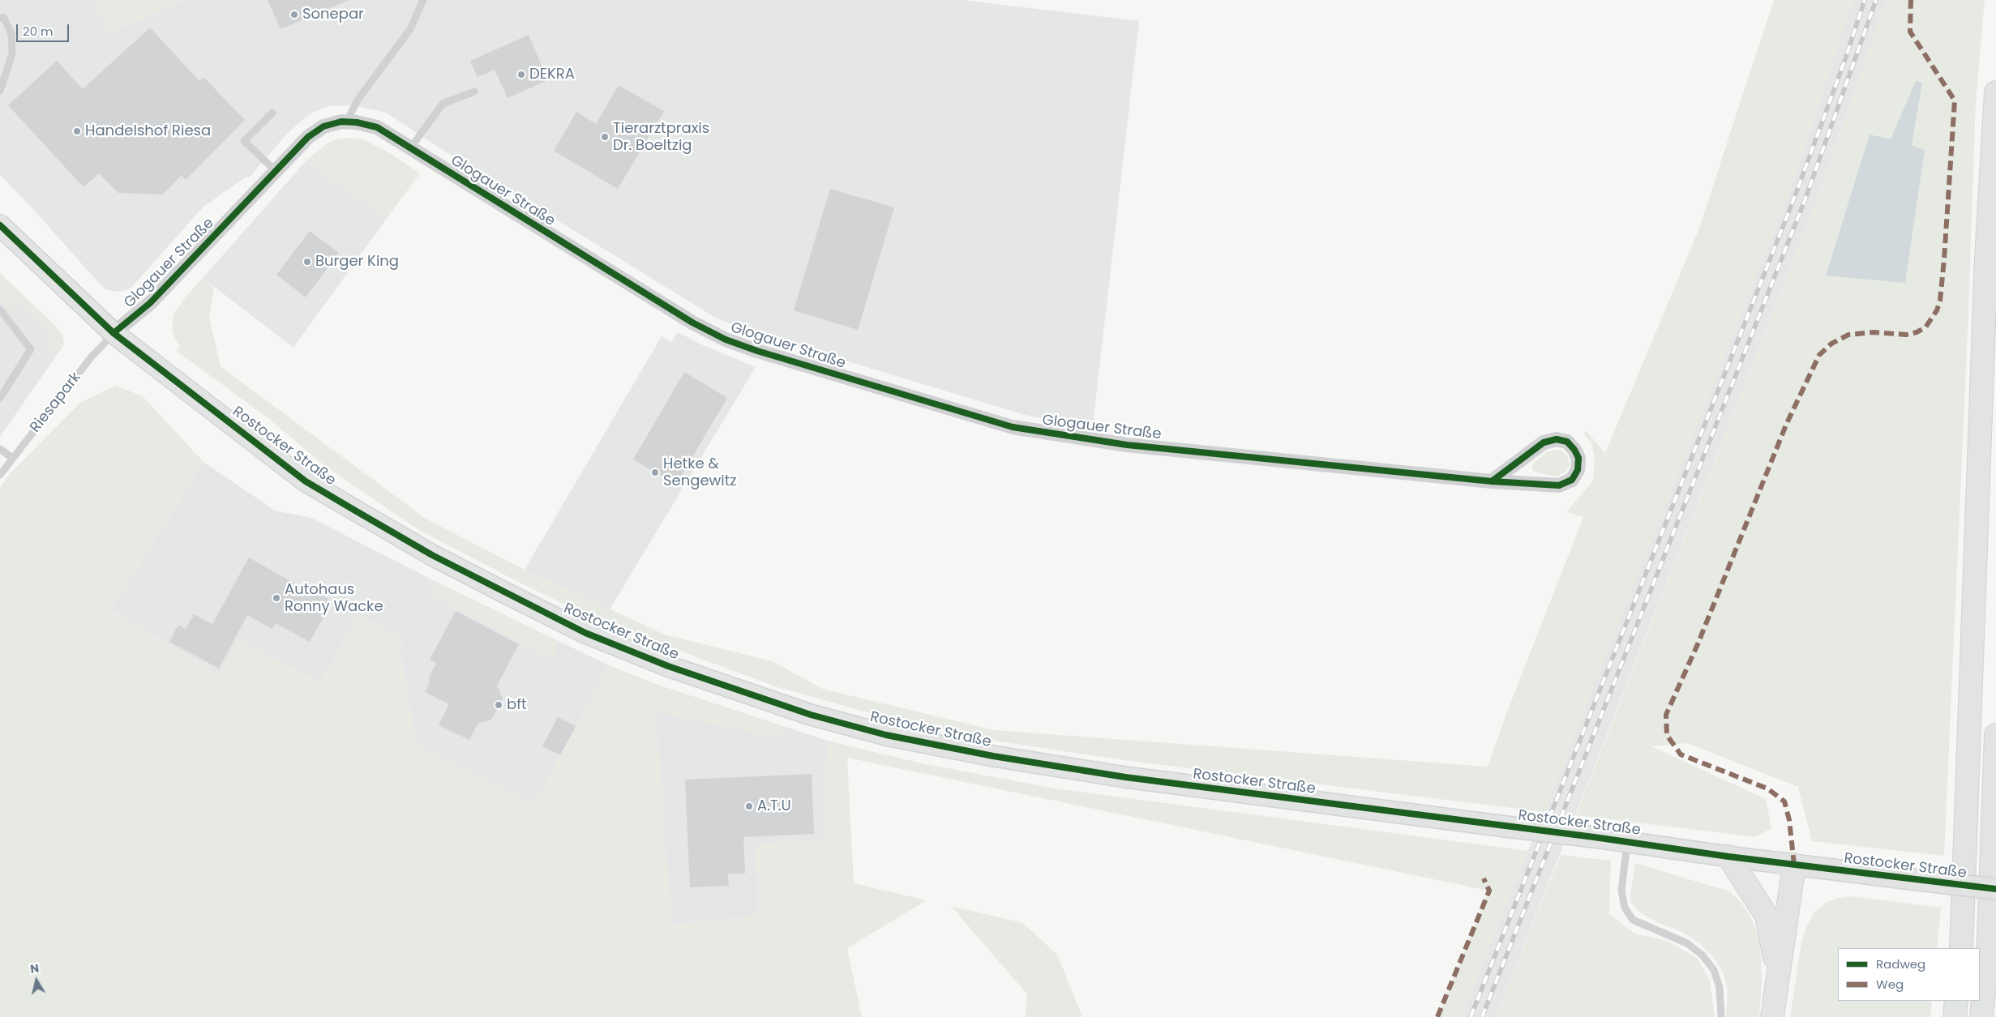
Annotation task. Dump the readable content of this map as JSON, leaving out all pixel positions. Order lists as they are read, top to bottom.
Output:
{
  "streets": {
    "street": ["Glogauer Straße", "Rostocker Straße"],
    "lane": ["Riesapark"]
  },
  "crossings": [
    ["Glogauer Straße", "Riesapark"],
    ["Glogauer Straße", "Rostocker Straße"],
    ["Riesapark", "Rostocker Straße"]
  ],
  "places": [
    "Sonepar",
    "DEKRA",
    "Handelshof Riesa",
    "Tierarztpraxis Dr. Boeltzig",
    "Burger King",
    "Hetke & Sengewitz",
    "Autohaus Ronny Wacke",
    "bft",
    "A.T.U"
  ],
  "legend": ["Radweg", "Weg"],
  "scale_bar": "20 m",
  "north": "top"
}
